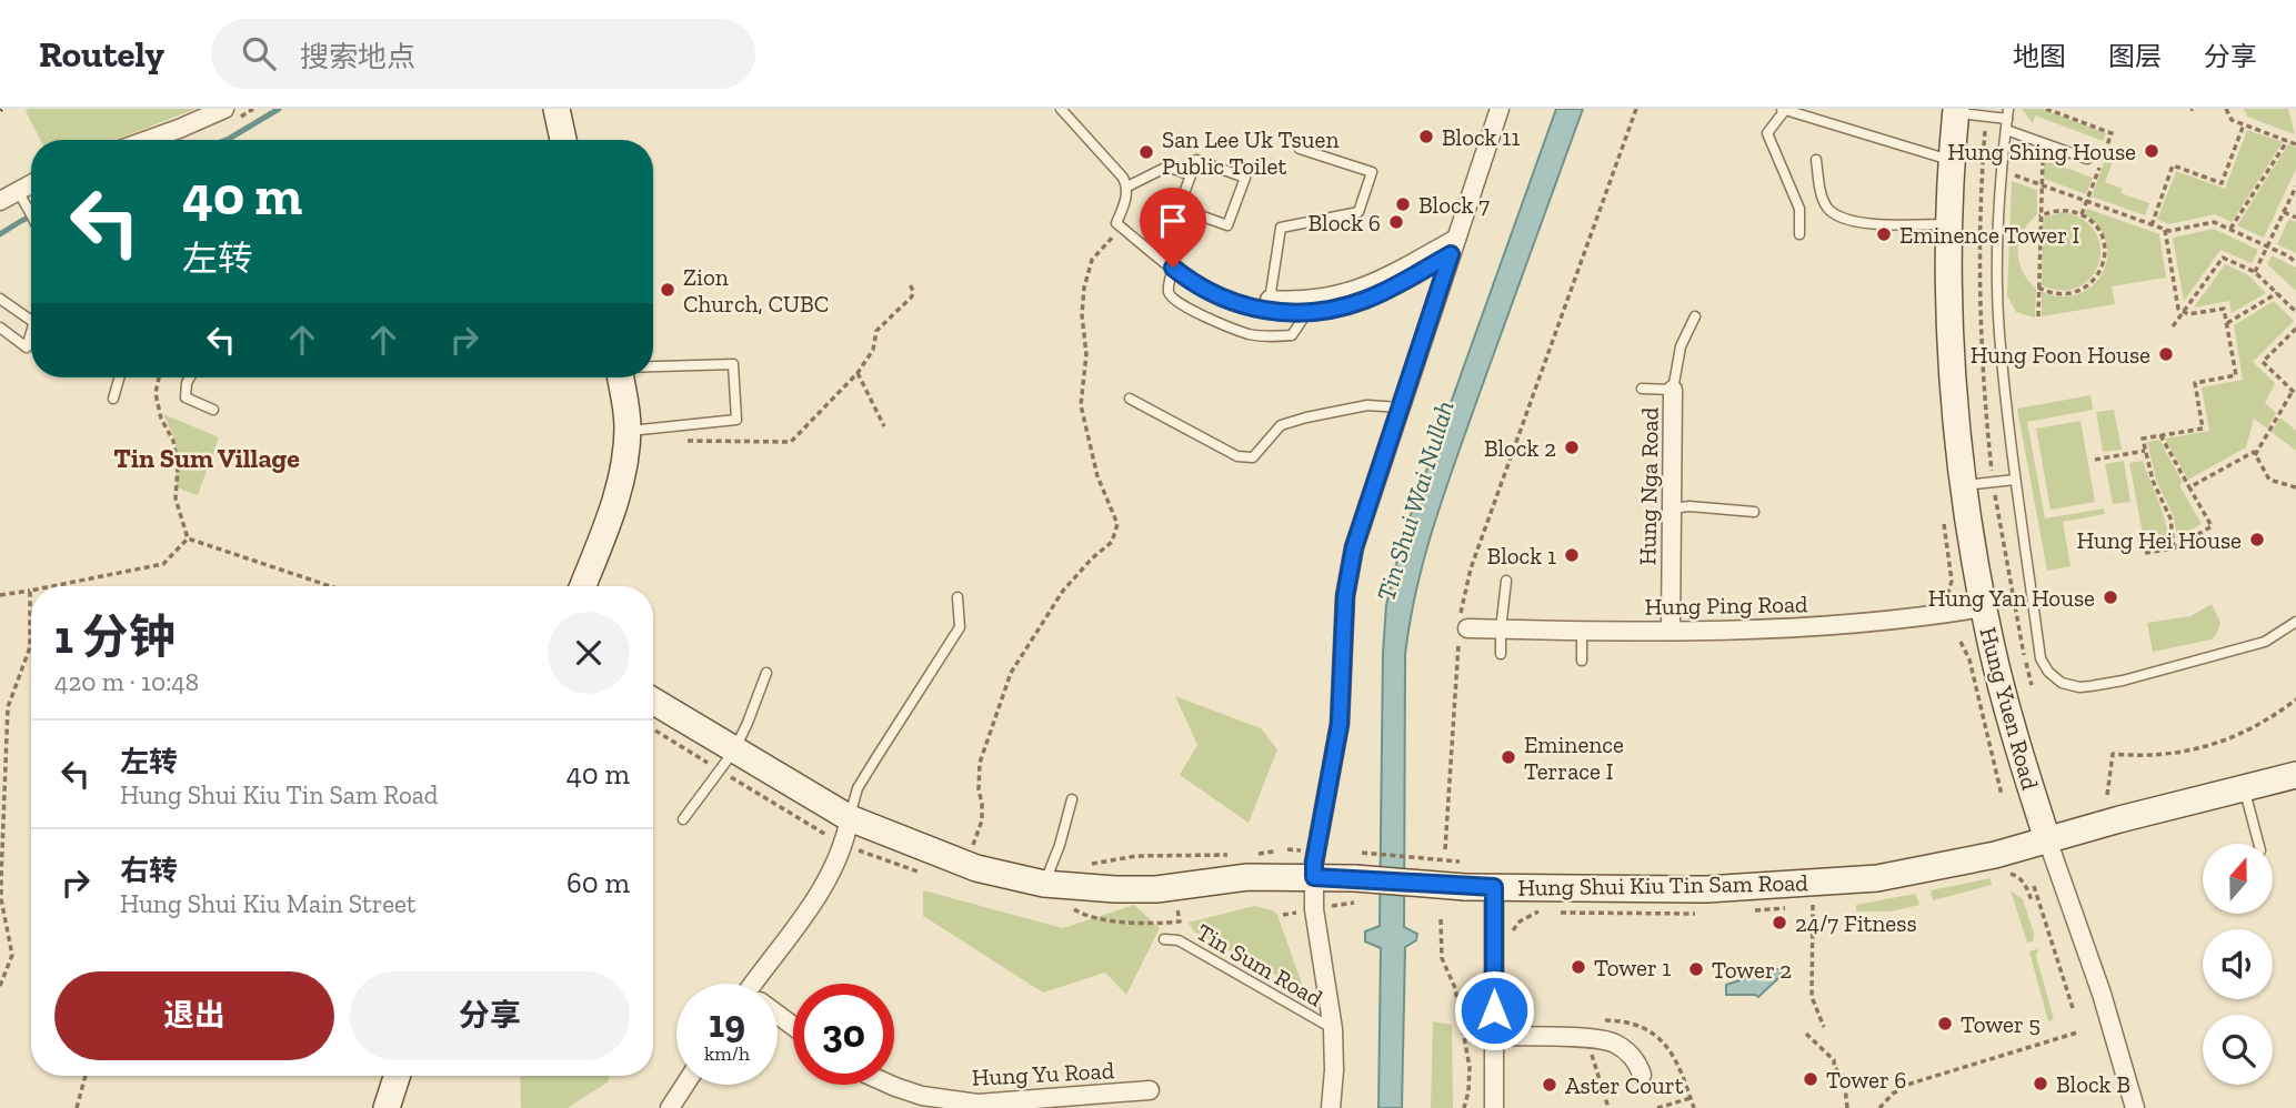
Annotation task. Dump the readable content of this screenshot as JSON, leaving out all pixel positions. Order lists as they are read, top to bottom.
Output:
{
  "streets": {
    "street": [
      "Hung Nga Road",
      "Hung Ping Road",
      "Hung Yuen Road",
      "Hung Shui Kiu Tin Sam Road",
      "Hung Yu Road"
    ],
    "lane": ["Tin Sum Road"]
  },
  "crossings": [
    ["Hung Nga Road", "Hung Ping Road"],
    ["Hung Ping Road", "Hung Yuen Road"],
    ["Hung Yuen Road", "Hung Shui Kiu Tin Sam Road"]
  ],
  "districts": ["Tin Sum Village"],
  "water": ["Tin Shui Wai Nullah"],
  "places": [
    "Block 11",
    "Hung Shing House",
    "San Lee Uk Tsuen Public Toilet",
    "Block 7",
    "Block 6",
    "Eminence Tower I",
    "Zion Church, CUBC",
    "Hung Foon House",
    "Block 2",
    "Hung Hei House",
    "Block 1",
    "Hung Yan House",
    "Eminence Terrace I",
    "24/7 Fitness",
    "Tower 1",
    "Tower 2",
    "Tower 5",
    "Tower 6",
    "Block B",
    "Aster Court"
  ],
  "north": "top",
  "page": {
    "header": "Routely",
    "search": "搜索地点",
    "nav": ["地图", "图层", "分享"],
    "turn": ["40 m", "左转"],
    "heading": ["1 分钟", "420 m · 10:48"],
    "list": [
      {
        "name": "左转",
        "note": "Hung Shui Kiu Tin Sam Road",
        "value": "40 m"
      },
      {
        "name": "右转",
        "note": "Hung Shui Kiu Main Street",
        "value": "60 m"
      }
    ],
    "buttons": ["退出", "分享"],
    "speed": "19 km/h",
    "limit": "30"
  }
}
